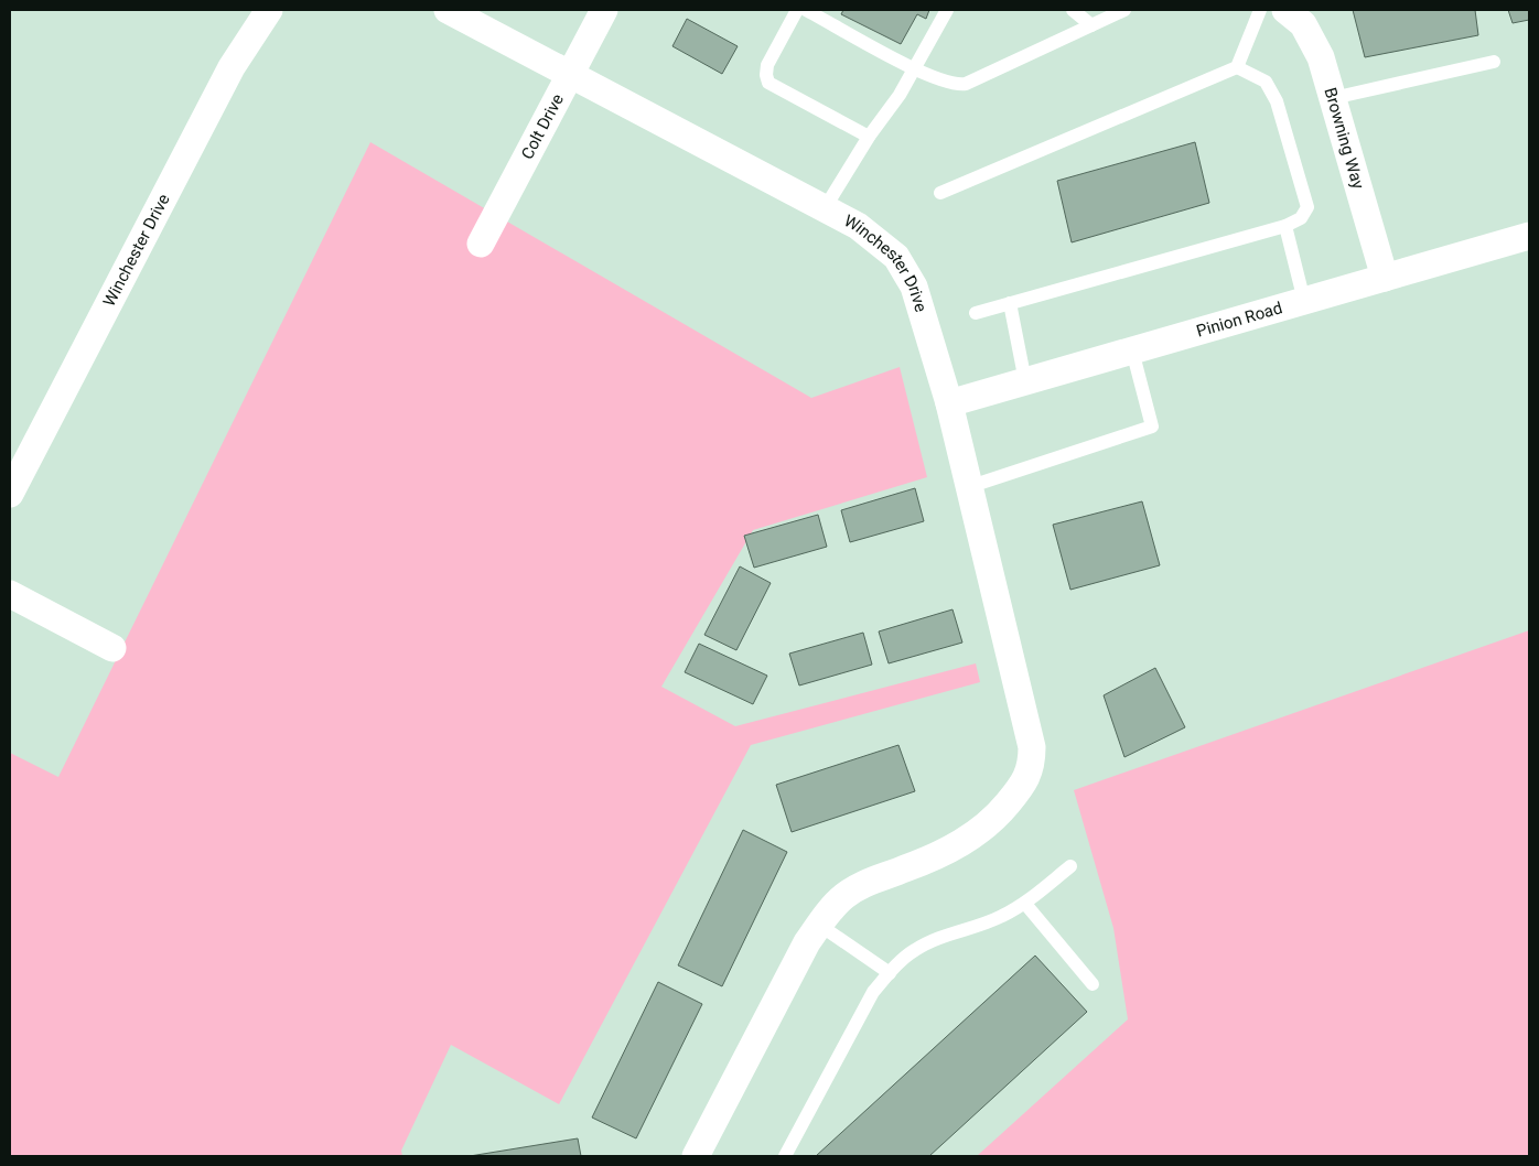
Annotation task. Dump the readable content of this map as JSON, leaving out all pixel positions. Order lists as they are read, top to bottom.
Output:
{
  "streets": {
    "street": [
      "Colt Drive",
      "Browning Way",
      "Winchester Drive",
      "Pinion Road"
    ]
  },
  "crossings": [
    ["Colt Drive", "Winchester Drive"],
    ["Browning Way", "Pinion Road"],
    ["Winchester Drive", "Pinion Road"]
  ]
}
